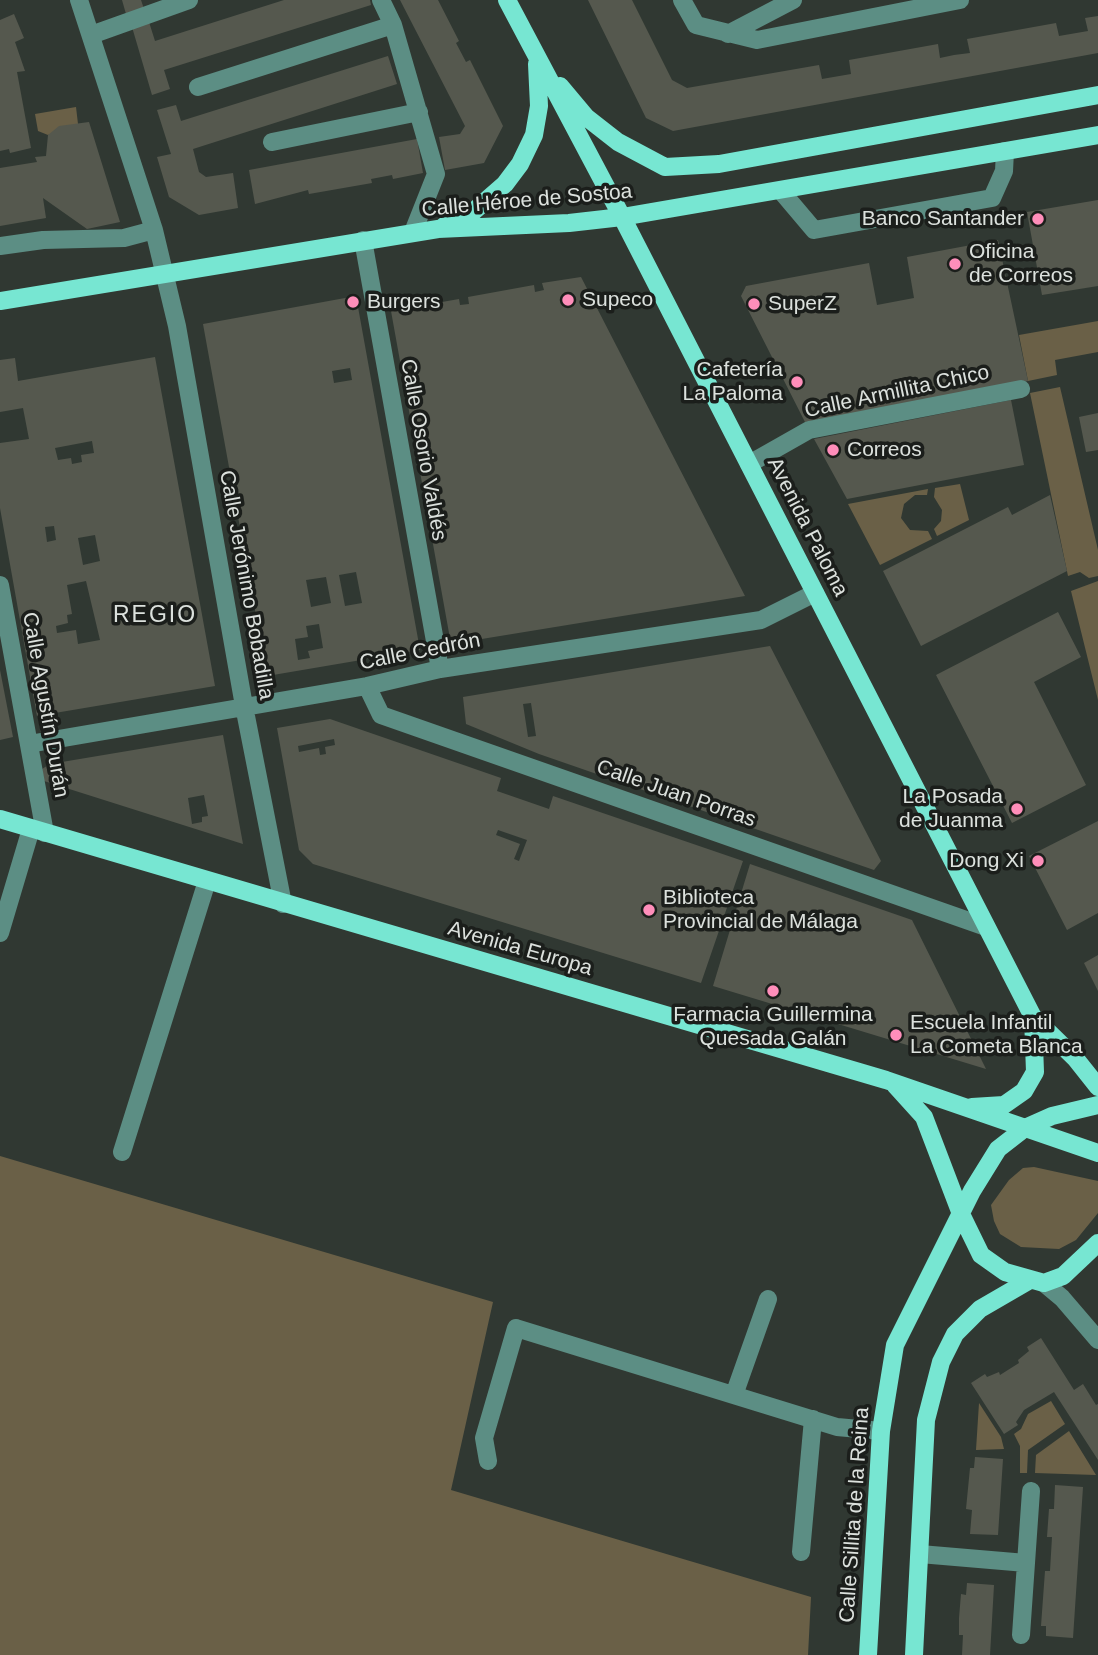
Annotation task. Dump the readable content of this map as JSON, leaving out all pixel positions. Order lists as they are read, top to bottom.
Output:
{
  "streets": {
    "main road": [
      "Calle Héroe de Sostoa",
      "Avenida Paloma",
      "Avenida Europa",
      "Calle Sillita de la Reina"
    ],
    "street": [
      "Calle Armillita Chico",
      "Calle Osorio Valdés",
      "Calle Jerónimo Bobadilla",
      "Calle Cedrón",
      "Calle Agustín Durán",
      "Calle Juan Porras"
    ]
  },
  "crossings": [
    ["Calle Héroe de Sostoa", "Calle Osorio Valdés"],
    ["Calle Héroe de Sostoa", "Avenida Paloma"],
    ["Calle Héroe de Sostoa", "Calle Jerónimo Bobadilla"],
    ["Calle Armillita Chico", "Avenida Paloma"],
    ["Calle Osorio Valdés", "Calle Cedrón"],
    ["Avenida Paloma", "Calle Cedrón"],
    ["Avenida Paloma", "Calle Juan Porras"],
    ["Calle Jerónimo Bobadilla", "Calle Cedrón"],
    ["Calle Jerónimo Bobadilla", "Avenida Europa"],
    ["Calle Cedrón", "Calle Agustín Durán"],
    ["Calle Cedrón", "Calle Juan Porras"],
    ["Calle Agustín Durán", "Avenida Europa"],
    ["Avenida Europa", "Calle Sillita de la Reina"]
  ],
  "districts": ["REGIO"],
  "places": [
    "Banco Santander",
    "Oficina de Correos",
    "Supeco",
    "Burgers",
    "SuperZ",
    "Cafetería La Paloma",
    "Correos",
    "La Posada de Juanma",
    "Dong Xi",
    "Biblioteca Provincial de Málaga",
    "Farmacia Guillermina Quesada Galán",
    "Escuela Infantil La Cometa Blanca"
  ]
}
